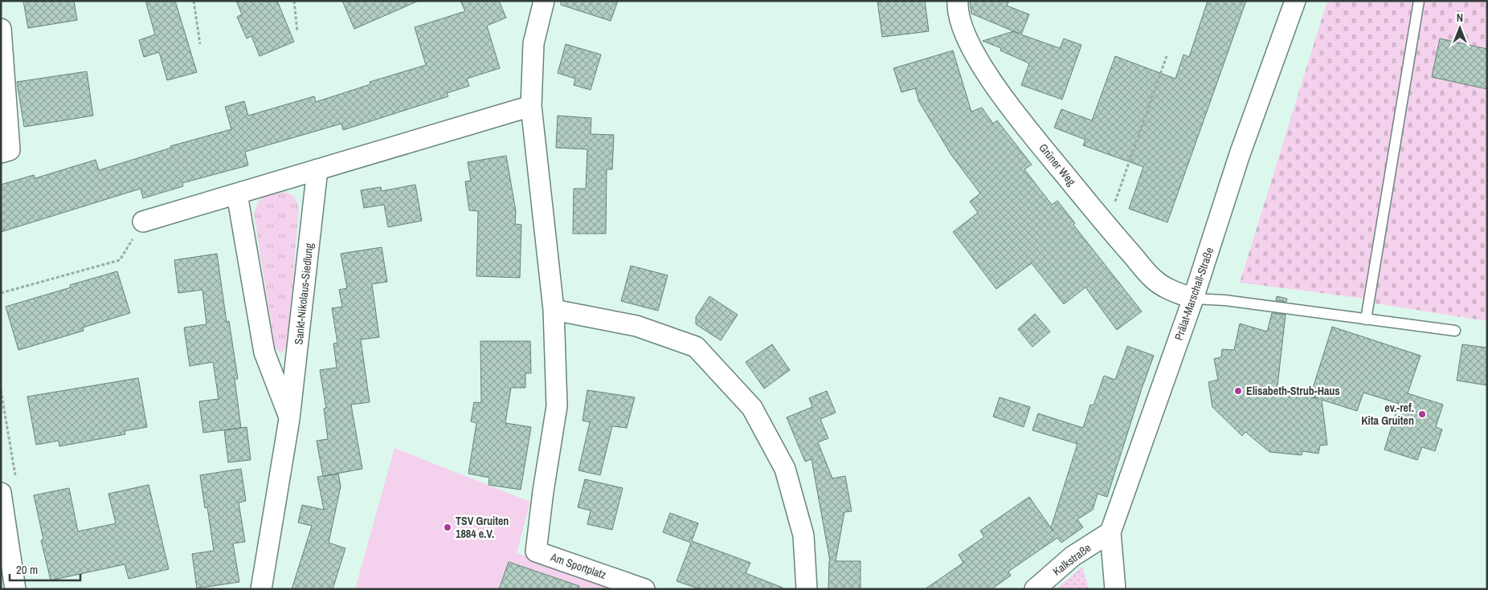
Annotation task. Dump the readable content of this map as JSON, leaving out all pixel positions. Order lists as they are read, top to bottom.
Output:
{
  "streets": {
    "street": [
      "Grüner Weg",
      "Sankt-Nikolaus-Siedlung",
      "Prälat-Marschall-Straße",
      "Kalkstraße",
      "Am Sportplatz"
    ]
  },
  "crossings": [
    ["Grüner Weg", "Prälat-Marschall-Straße"],
    ["Prälat-Marschall-Straße", "Kalkstraße"]
  ],
  "places": ["Elisabeth-Strub-Haus", "ev.-ref. Kita Gruiten", "TSV Gruiten 1884 e.V."],
  "scale_bar": "20 m",
  "north": "top"
}
